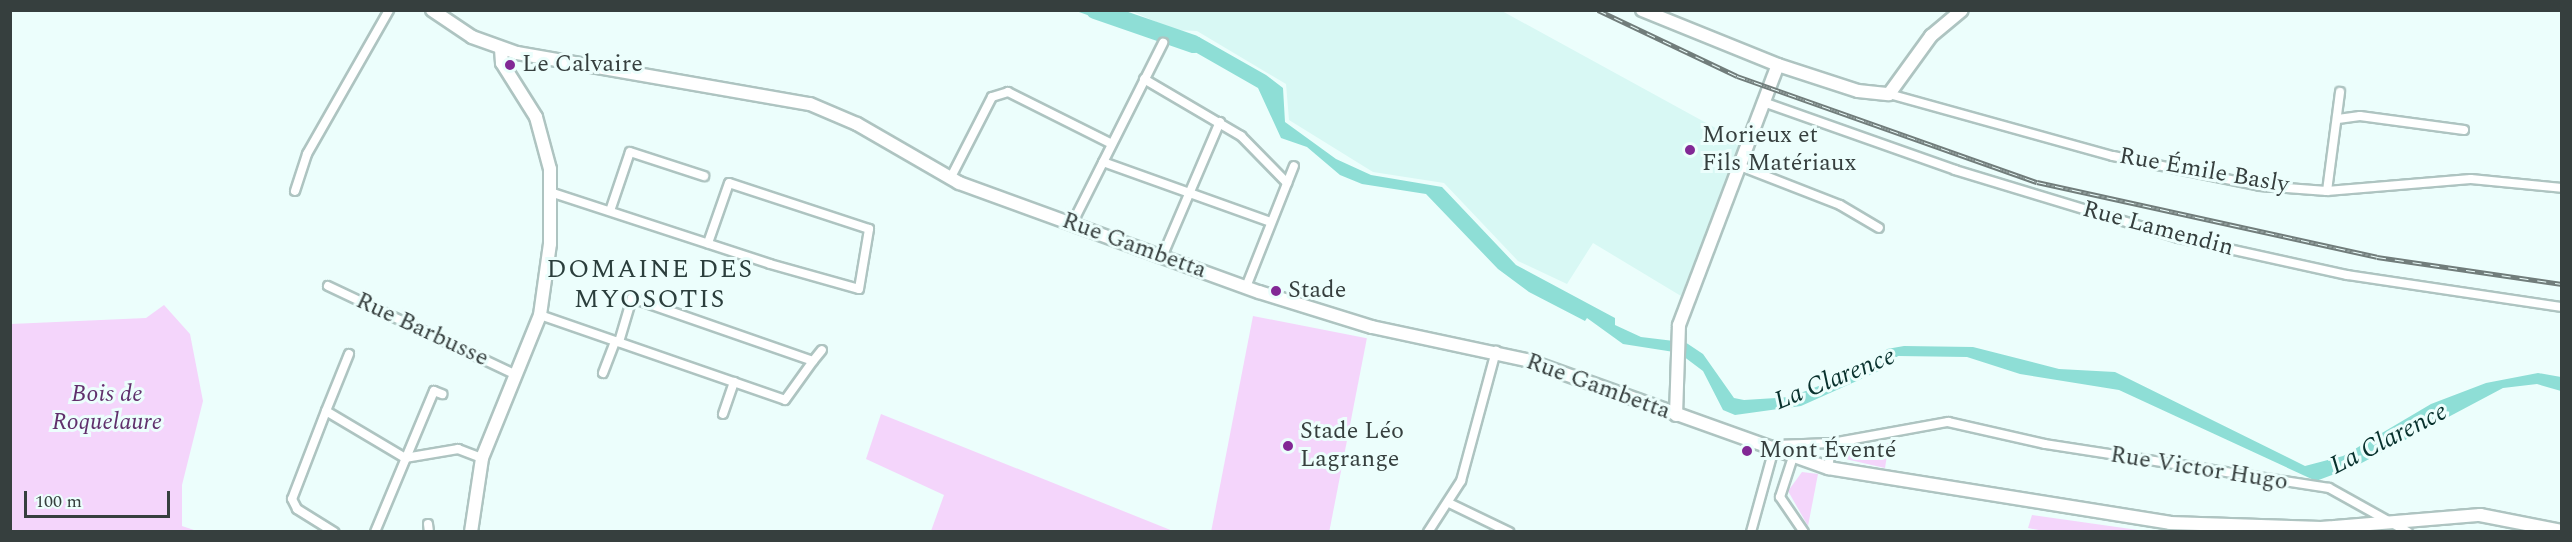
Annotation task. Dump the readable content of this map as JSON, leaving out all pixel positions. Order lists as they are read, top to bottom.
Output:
{
  "streets": {
    "main road": ["Rue Gambetta", "Rue Barbusse"],
    "street": ["Rue Émile Basly", "Rue Lamendin", "Rue Victor Hugo"]
  },
  "crossings": [
    ["Rue Gambetta", "Rue Barbusse"],
    ["Rue Gambetta", "Rue Victor Hugo"]
  ],
  "districts": ["DOMAINE DES MYOSOTIS"],
  "water": ["La Clarence"],
  "parks": ["Bois de Roquelaure"],
  "places": [
    "Le Calvaire",
    "Morieux et Fils Matériaux",
    "Stade",
    "Stade Léo Lagrange",
    "Mont Éventé"
  ],
  "scale_bar": "100 m"
}
